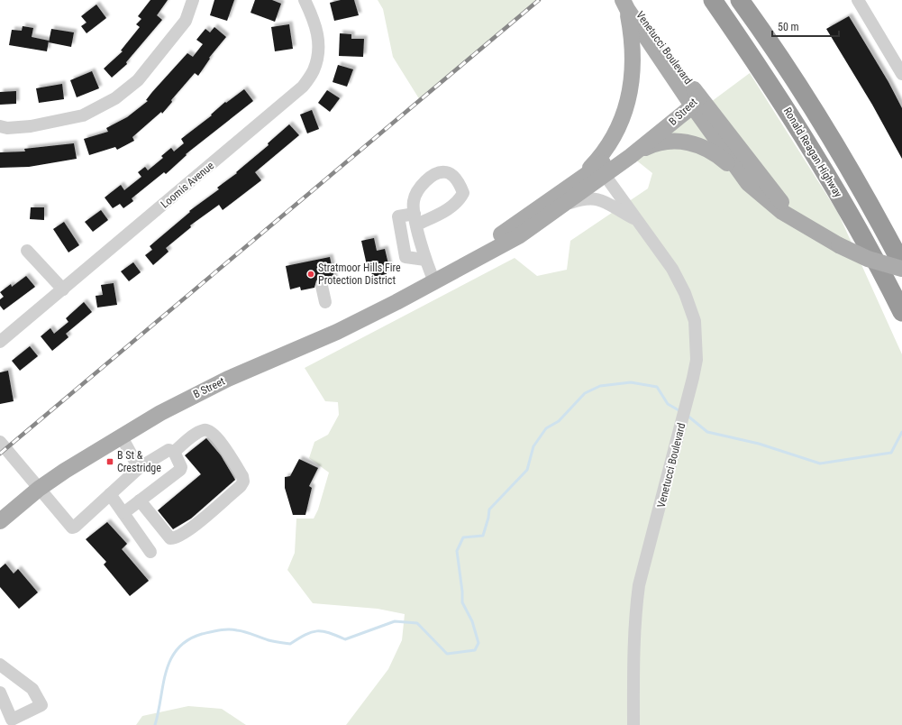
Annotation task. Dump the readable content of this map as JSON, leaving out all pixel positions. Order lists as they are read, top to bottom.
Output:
{
  "streets": {
    "highway": ["Ronald Reagan Highway"],
    "main road": ["Venetucci Boulevard", "B Street"],
    "street": ["Loomis Avenue"]
  },
  "crossings": [
    ["Venetucci Boulevard", "B Street"]
  ],
  "places": {
    "other": ["Stratmoor Hills Fire Protection District"],
    "transit": ["B St & Crestridge"]
  },
  "scale_bar": "50 m"
}
